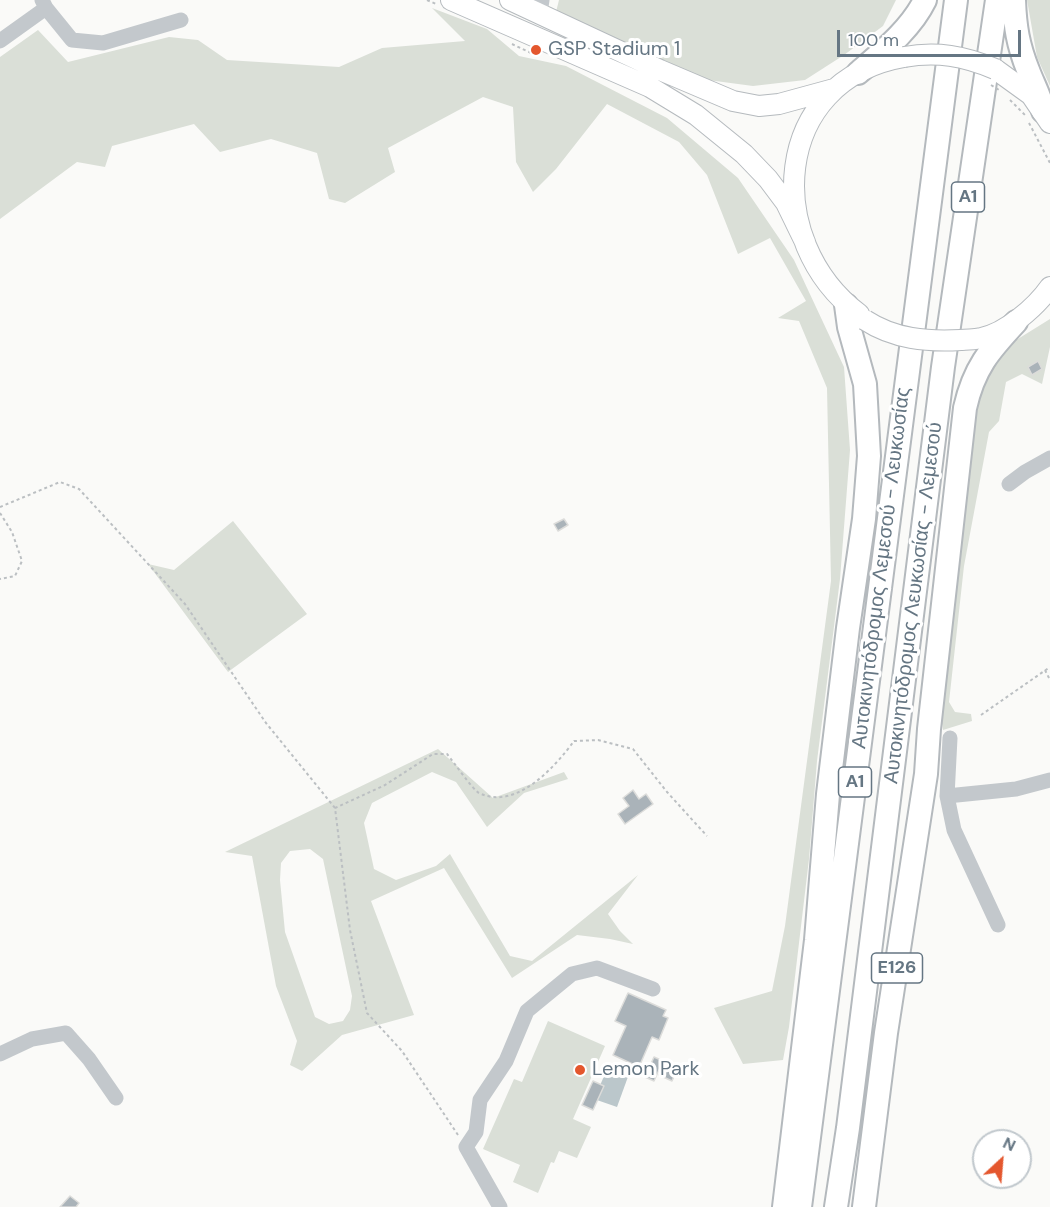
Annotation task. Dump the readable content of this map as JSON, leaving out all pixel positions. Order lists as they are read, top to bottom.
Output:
{
  "streets": {
    "highway": [
      "A1",
      "Αυτοκινητόδρομος Λεμεσού - Λευκωσίας",
      "Αυτοκινητόδρομος Λευκωσίας - Λεμεσού",
      "E126"
    ]
  },
  "places": ["GSP Stadium 1", "Lemon Park"],
  "scale_bar": "100 m",
  "north": "top right"
}
